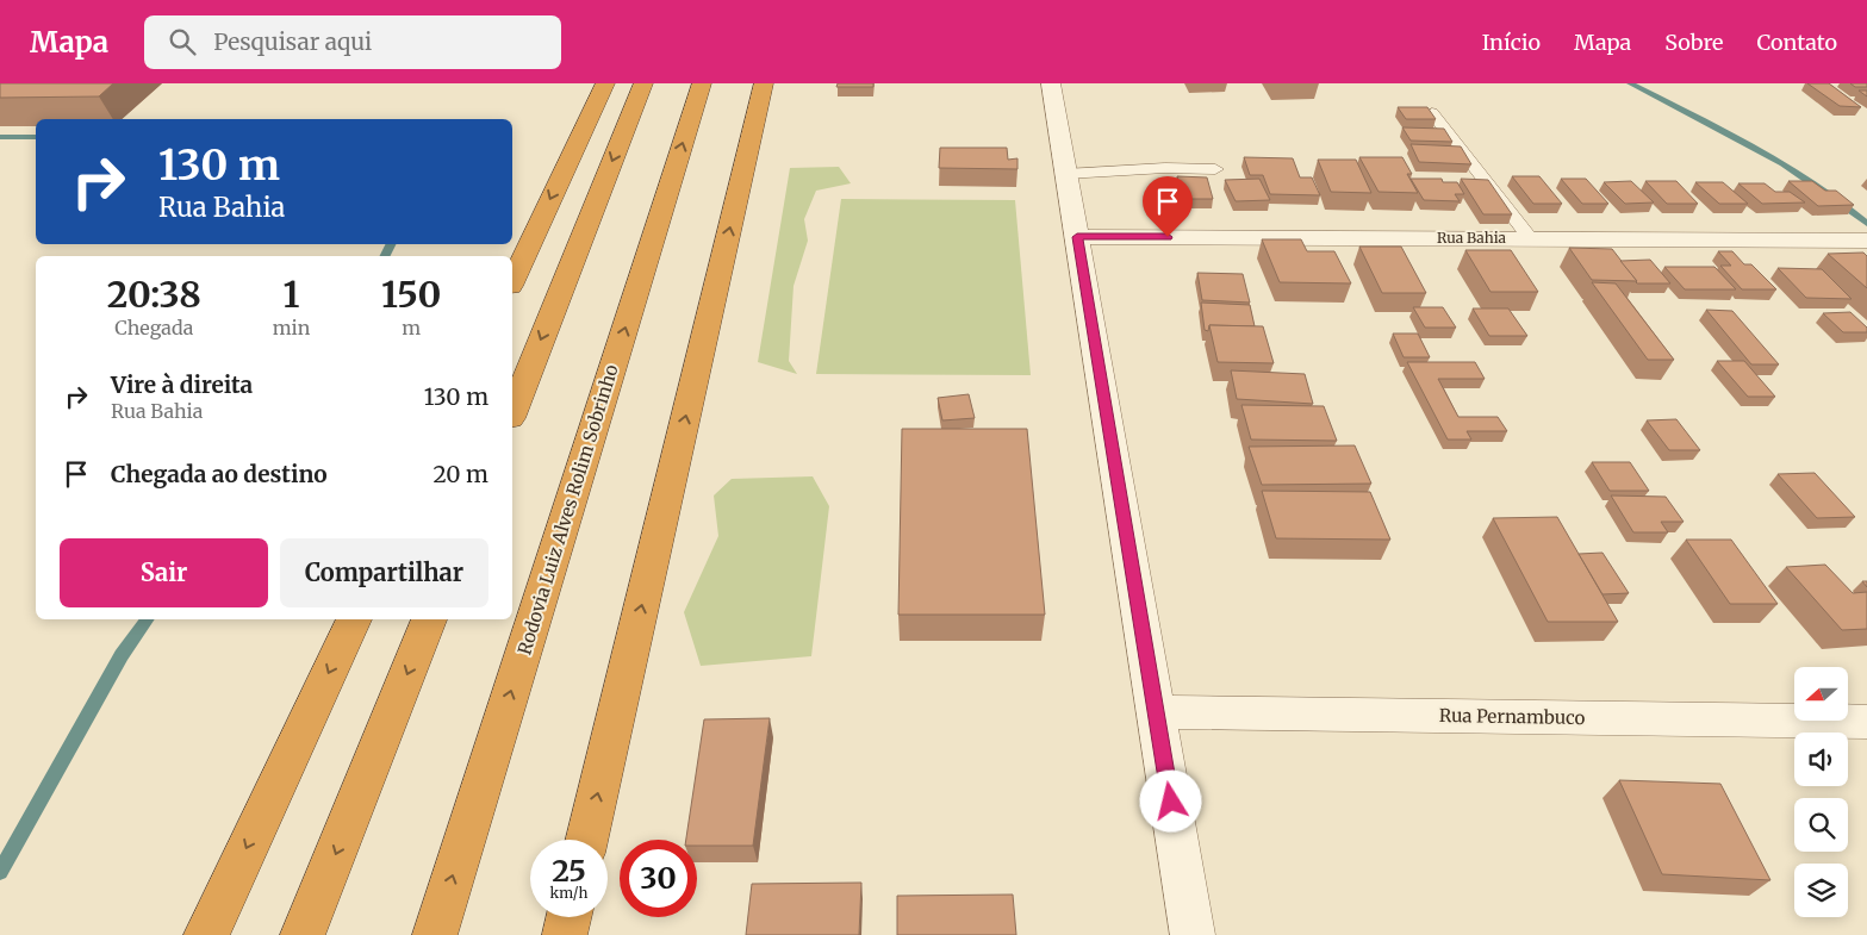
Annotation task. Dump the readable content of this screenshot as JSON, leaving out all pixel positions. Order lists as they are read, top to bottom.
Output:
{
  "streets": {
    "highway": ["Rodovia Luiz Alves Rolim Sobrinho"],
    "street": ["Rua Bahia", "Rua Pernambuco"]
  },
  "north": "left",
  "page": {
    "header": "Mapa",
    "search": "Pesquisar aqui",
    "nav": [
      "Início",
      "Mapa",
      "Sobre",
      "Contato"
    ],
    "turn": ["130 m", "Rua Bahia"],
    "eta": [
      "20:38",
      "Chegada",
      "1",
      "min",
      "150",
      "m"
    ],
    "list": [
      {
        "name": "Vire à direita",
        "note": "Rua Bahia",
        "value": "130 m"
      },
      {
        "name": "Chegada ao destino",
        "value": "20 m"
      }
    ],
    "buttons": ["Sair", "Compartilhar"],
    "speed": "25 km/h",
    "limit": "30"
  }
}
